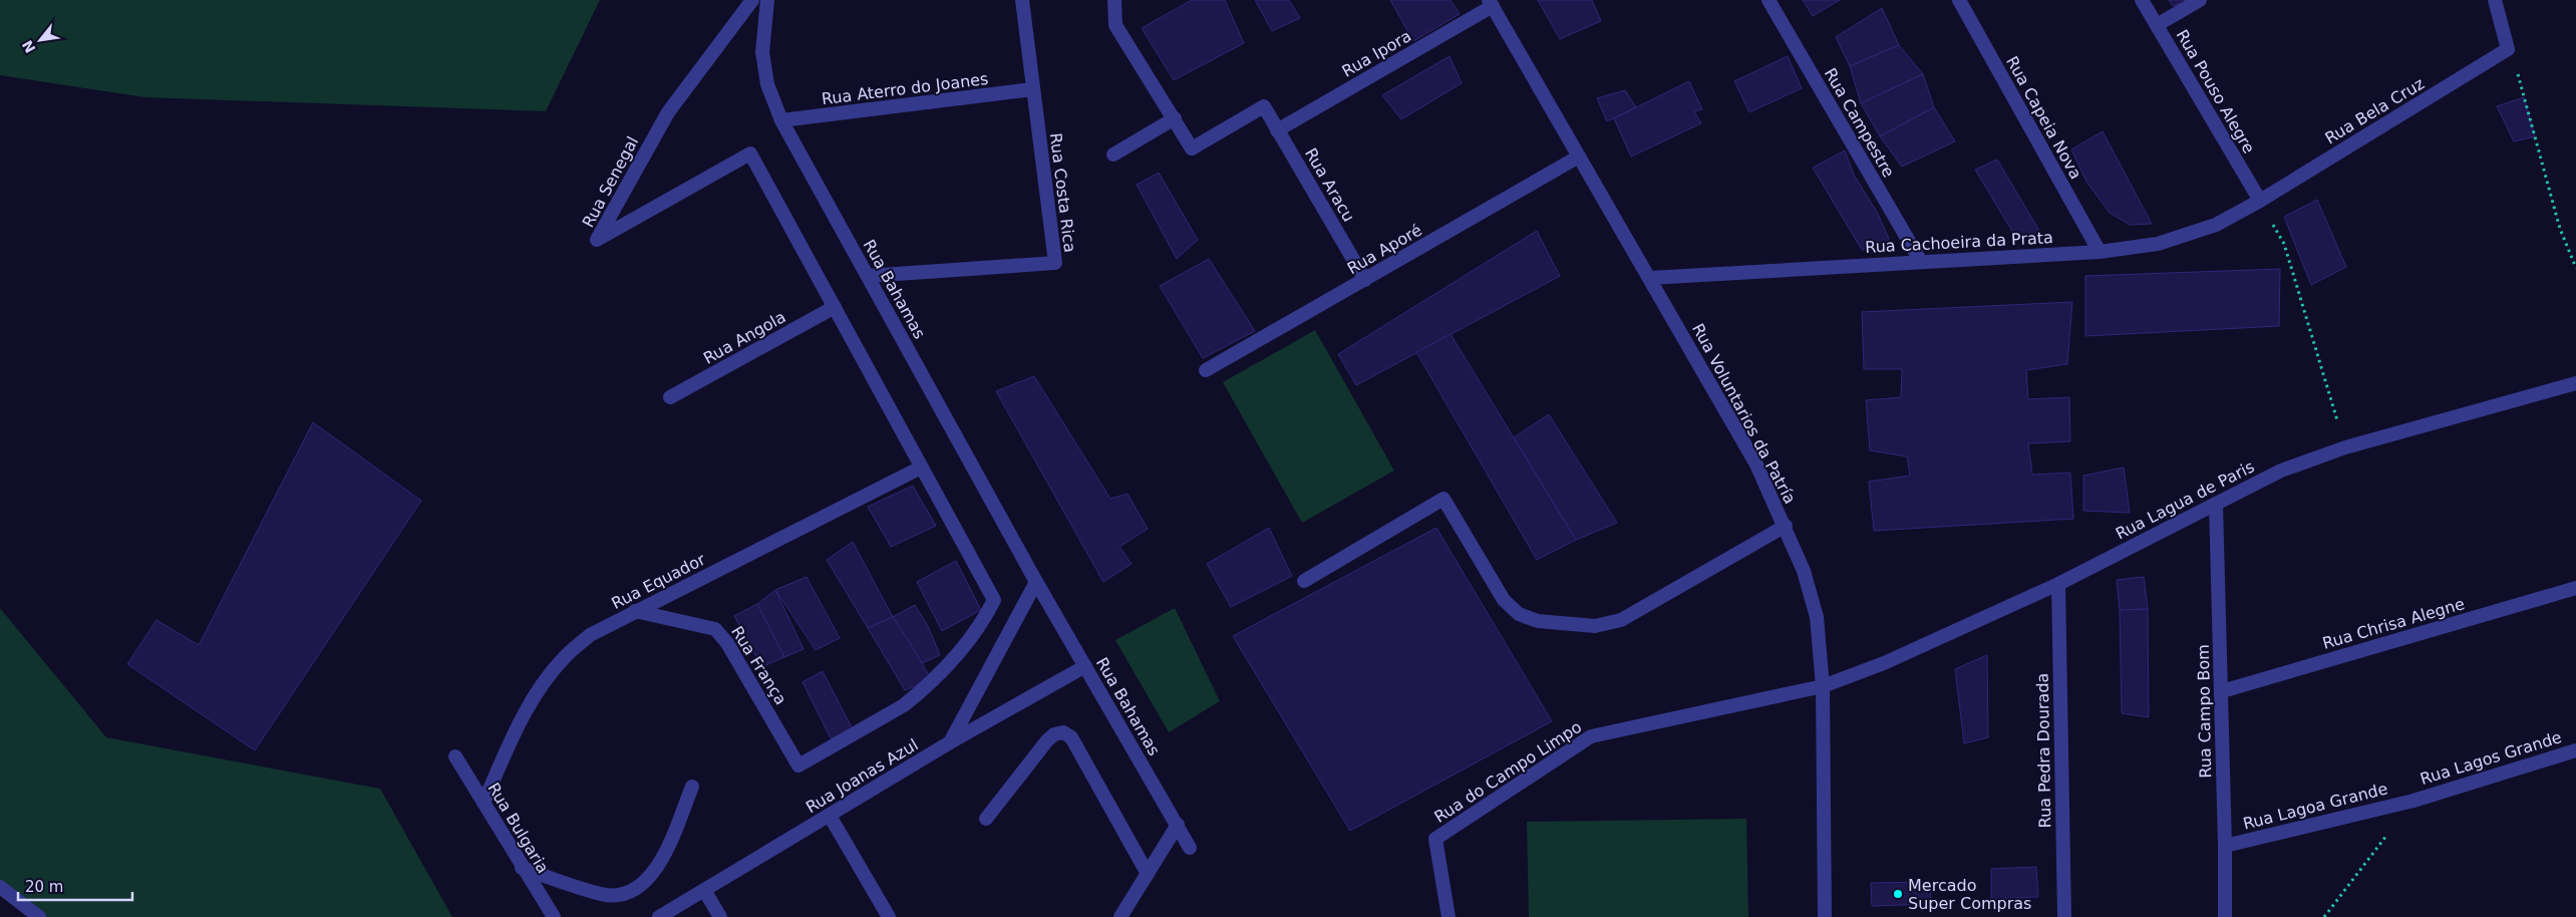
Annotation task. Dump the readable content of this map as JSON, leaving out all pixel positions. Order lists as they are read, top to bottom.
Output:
{
  "streets": {
    "street": [
      "Rua Ipora",
      "Rua Aterro do Joanes",
      "Rua Pouso Alegre",
      "Rua Bela Cruz",
      "Rua Capeia Nova",
      "Rua Campestre",
      "Rua Senegal",
      "Rua Aracu",
      "Rua Costa Rica",
      "Rua Cachoeira da Prata",
      "Rua Aporé",
      "Rua Bahamas",
      "Rua Angola",
      "Rua Voluntarios da Patría",
      "Rua Lagua de Paris",
      "Rua Equador",
      "Rua Chrisa Alegne",
      "Rua França",
      "Rua Campo Bom",
      "Rua Pedra Dourada",
      "Rua Lagos Grande",
      "Rua do Campo Limpo",
      "Rua Joanas Azul",
      "Rua Lagoa Grande",
      "Rua Bulgaria"
    ]
  },
  "crossings": [
    ["Rua Ipora", "Rua Aracu"],
    ["Rua Ipora", "Rua Voluntarios da Patría"],
    ["Rua Aterro do Joanes", "Rua Costa Rica"],
    ["Rua Aterro do Joanes", "Rua Bahamas"],
    ["Rua Pouso Alegre", "Rua Bela Cruz"],
    ["Rua Pouso Alegre", "Rua Cachoeira da Prata"],
    ["Rua Bela Cruz", "Rua Cachoeira da Prata"],
    ["Rua Capeia Nova", "Rua Cachoeira da Prata"],
    ["Rua Campestre", "Rua Cachoeira da Prata"],
    ["Rua Senegal", "Rua Angola"],
    ["Rua Aracu", "Rua Aporé"],
    ["Rua Costa Rica", "Rua Bahamas"],
    ["Rua Cachoeira da Prata", "Rua Voluntarios da Patría"],
    ["Rua Aporé", "Rua Voluntarios da Patría"],
    ["Rua Bahamas", "Rua Joanas Azul"],
    ["Rua Voluntarios da Patría", "Rua Lagua de Paris"],
    ["Rua Voluntarios da Patría", "Rua do Campo Limpo"],
    ["Rua Lagua de Paris", "Rua Campo Bom"],
    ["Rua Lagua de Paris", "Rua Pedra Dourada"],
    ["Rua Lagua de Paris", "Rua do Campo Limpo"],
    ["Rua Equador", "Rua França"],
    ["Rua Equador", "Rua Bulgaria"],
    ["Rua Chrisa Alegne", "Rua Campo Bom"],
    ["Rua Campo Bom", "Rua Lagoa Grande"],
    ["Rua Lagos Grande", "Rua Lagoa Grande"]
  ],
  "places": ["Mercado Super Compras"],
  "scale_bar": "20 m",
  "north": "bottom left"
}
